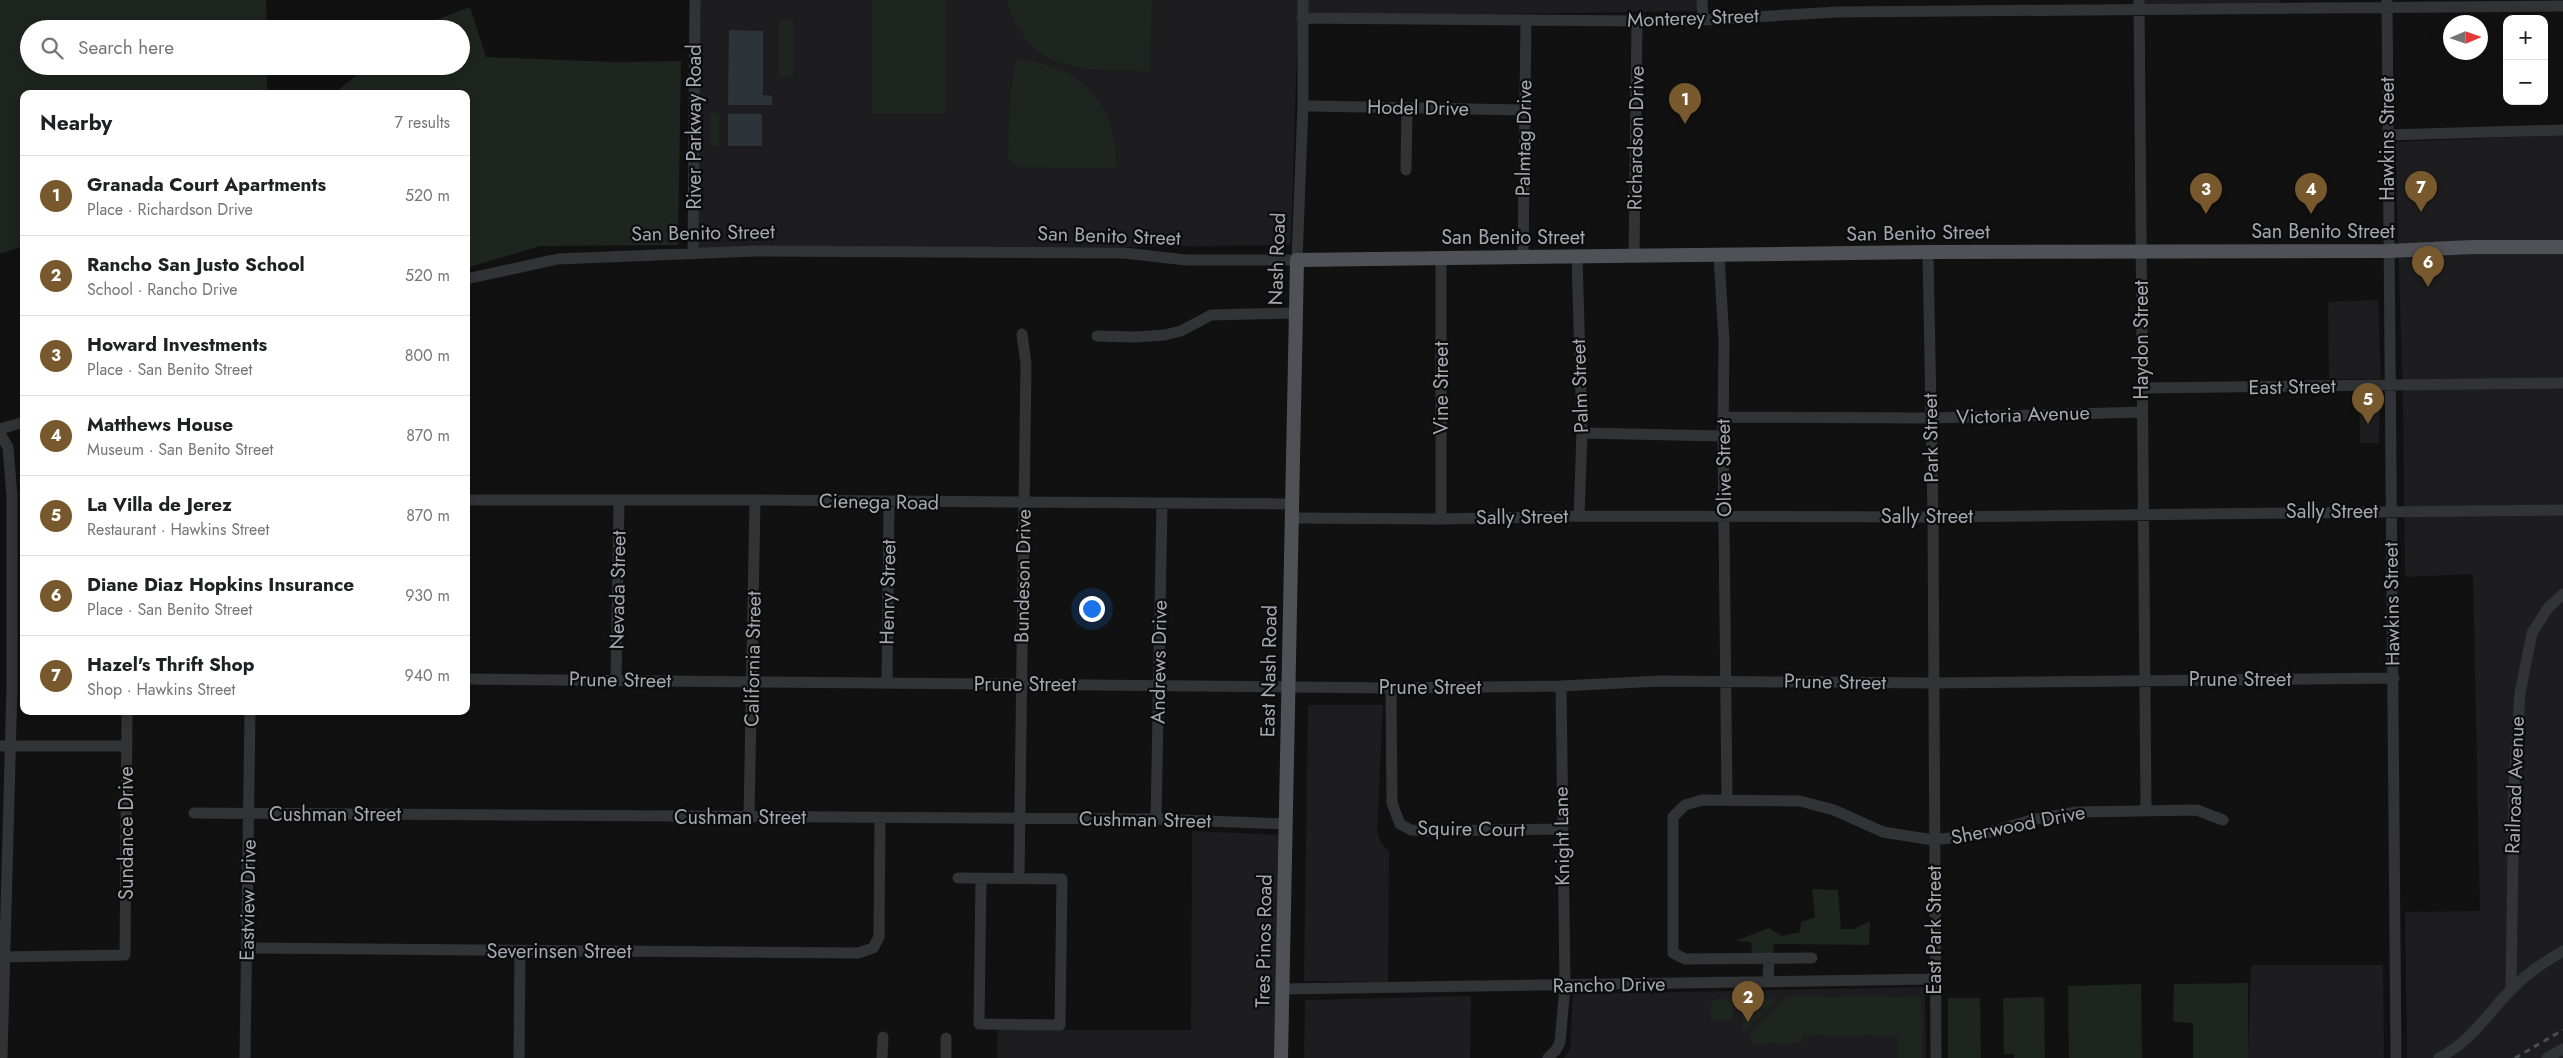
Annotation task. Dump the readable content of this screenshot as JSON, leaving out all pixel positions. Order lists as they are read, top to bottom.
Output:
{
  "streets": {
    "main road": [
      "San Benito Street",
      "Nash Road",
      "East Nash Road",
      "Tres Pinos Road"
    ],
    "street": [
      "Monterey Street",
      "Hodel Drive",
      "River Parkway Road",
      "Palmtag Drive",
      "Richardson Drive",
      "Hawkins Street",
      "Haydon Street",
      "Palm Street",
      "East Street",
      "Vine Street",
      "Victoria Avenue",
      "Park Street",
      "Olive Street",
      "Cienega Road",
      "Sally Street",
      "Bundeson Drive",
      "Nevada Street",
      "Henry Street",
      "California Street",
      "Andrews Drive",
      "Prune Street",
      "Railroad Avenue",
      "Cushman Street",
      "Sherwood Drive",
      "Squire Court",
      "Sundance Drive",
      "Knight Lane",
      "Eastview Drive",
      "East Park Street",
      "Severinsen Street",
      "Rancho Drive"
    ]
  },
  "crossings": [
    ["Monterey Street", "Palmtag Drive"],
    ["Monterey Street", "Richardson Drive"],
    ["Monterey Street", "Hawkins Street"],
    ["Monterey Street", "Nash Road"],
    ["Monterey Street", "Haydon Street"],
    ["Hodel Drive", "Palmtag Drive"],
    ["River Parkway Road", "San Benito Street"],
    ["Palmtag Drive", "San Benito Street"],
    ["Richardson Drive", "San Benito Street"],
    ["Hawkins Street", "San Benito Street"],
    ["Hawkins Street", "East Street"],
    ["Hawkins Street", "Sally Street"],
    ["Hawkins Street", "Prune Street"],
    ["San Benito Street", "Nash Road"],
    ["San Benito Street", "Haydon Street"],
    ["San Benito Street", "Palm Street"],
    ["San Benito Street", "Vine Street"],
    ["San Benito Street", "Park Street"],
    ["San Benito Street", "Olive Street"],
    ["Nash Road", "Cienega Road"],
    ["Nash Road", "Sally Street"],
    ["Nash Road", "East Nash Road"],
    ["Haydon Street", "East Street"],
    ["Haydon Street", "Victoria Avenue"],
    ["Haydon Street", "Sally Street"],
    ["Haydon Street", "Prune Street"],
    ["Haydon Street", "Sherwood Drive"],
    ["Palm Street", "Sally Street"],
    ["Vine Street", "Sally Street"],
    ["Victoria Avenue", "Park Street"],
    ["Victoria Avenue", "Olive Street"],
    ["Park Street", "Sally Street"],
    ["Park Street", "Prune Street"],
    ["Park Street", "East Park Street"],
    ["Olive Street", "Sally Street"],
    ["Olive Street", "Prune Street"],
    ["Olive Street", "Sherwood Drive"],
    ["Cienega Road", "Bundeson Drive"],
    ["Cienega Road", "Nevada Street"],
    ["Cienega Road", "Henry Street"],
    ["Cienega Road", "California Street"],
    ["Cienega Road", "Andrews Drive"],
    ["Sally Street", "East Nash Road"],
    ["Bundeson Drive", "Prune Street"],
    ["Bundeson Drive", "Cushman Street"],
    ["Nevada Street", "Prune Street"],
    ["Henry Street", "Prune Street"],
    ["California Street", "Prune Street"],
    ["California Street", "Cushman Street"],
    ["Andrews Drive", "Prune Street"],
    ["Andrews Drive", "Cushman Street"],
    ["East Nash Road", "Prune Street"],
    ["East Nash Road", "Cushman Street"],
    ["East Nash Road", "Tres Pinos Road"],
    ["Prune Street", "Squire Court"],
    ["Prune Street", "Knight Lane"],
    ["Prune Street", "East Park Street"],
    ["Cushman Street", "Eastview Drive"],
    ["Cushman Street", "Tres Pinos Road"],
    ["Cushman Street", "Severinsen Street"],
    ["Sherwood Drive", "East Park Street"],
    ["Squire Court", "Knight Lane"],
    ["Knight Lane", "Rancho Drive"],
    ["Eastview Drive", "Severinsen Street"],
    ["East Park Street", "Rancho Drive"],
    ["Tres Pinos Road", "Rancho Drive"]
  ],
  "north": "right",
  "page": {
    "map_buttons": ["+", "−"],
    "search": "Search here",
    "pins": [
      "1",
      "7",
      "3",
      "4",
      "6",
      "5",
      "2"
    ],
    "heading": ["Nearby", "7 results"],
    "list": [
      {
        "mark": "1",
        "name": "Granada Court Apartments",
        "note": "Place · Richardson Drive",
        "value": "520 m"
      },
      {
        "mark": "2",
        "name": "Rancho San Justo School",
        "note": "School · Rancho Drive",
        "value": "520 m"
      },
      {
        "mark": "3",
        "name": "Howard Investments",
        "note": "Place · San Benito Street",
        "value": "800 m"
      },
      {
        "mark": "4",
        "name": "Matthews House",
        "note": "Museum · San Benito Street",
        "value": "870 m"
      },
      {
        "mark": "5",
        "name": "La Villa de Jerez",
        "note": "Restaurant · Hawkins Street",
        "value": "870 m"
      },
      {
        "mark": "6",
        "name": "Diane Diaz Hopkins Insurance",
        "note": "Place · San Benito Street",
        "value": "930 m"
      },
      {
        "mark": "7",
        "name": "Hazel's Thrift Shop",
        "note": "Shop · Hawkins Street",
        "value": "940 m"
      }
    ]
  }
}
